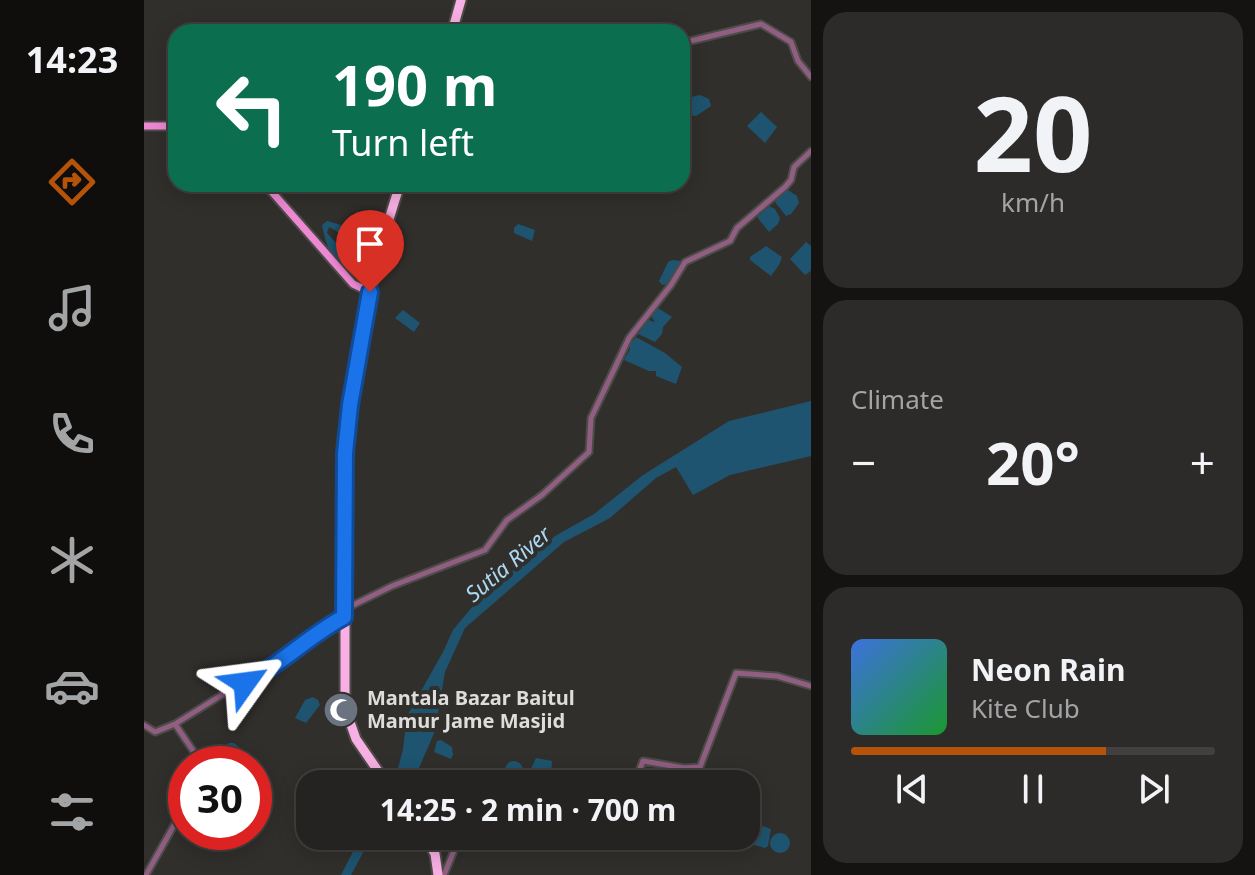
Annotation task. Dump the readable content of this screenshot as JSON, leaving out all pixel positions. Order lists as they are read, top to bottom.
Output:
{
  "water": ["Sutia River"],
  "places": {
    "mosque": ["Mantala Bazar Baitul Mamur Jame Masjid"]
  },
  "page": {
    "tabs": "14:23",
    "tile": [
      ["20", "km/h"],
      "Climate"
    ],
    "turn": ["190 m", "Turn left"],
    "heat": ["−", "20°", "+"],
    "song": ["Neon Rain", "Kite Club"],
    "limit": "30",
    "trip": "14:25 · 2 min · 700 m"
  }
}
